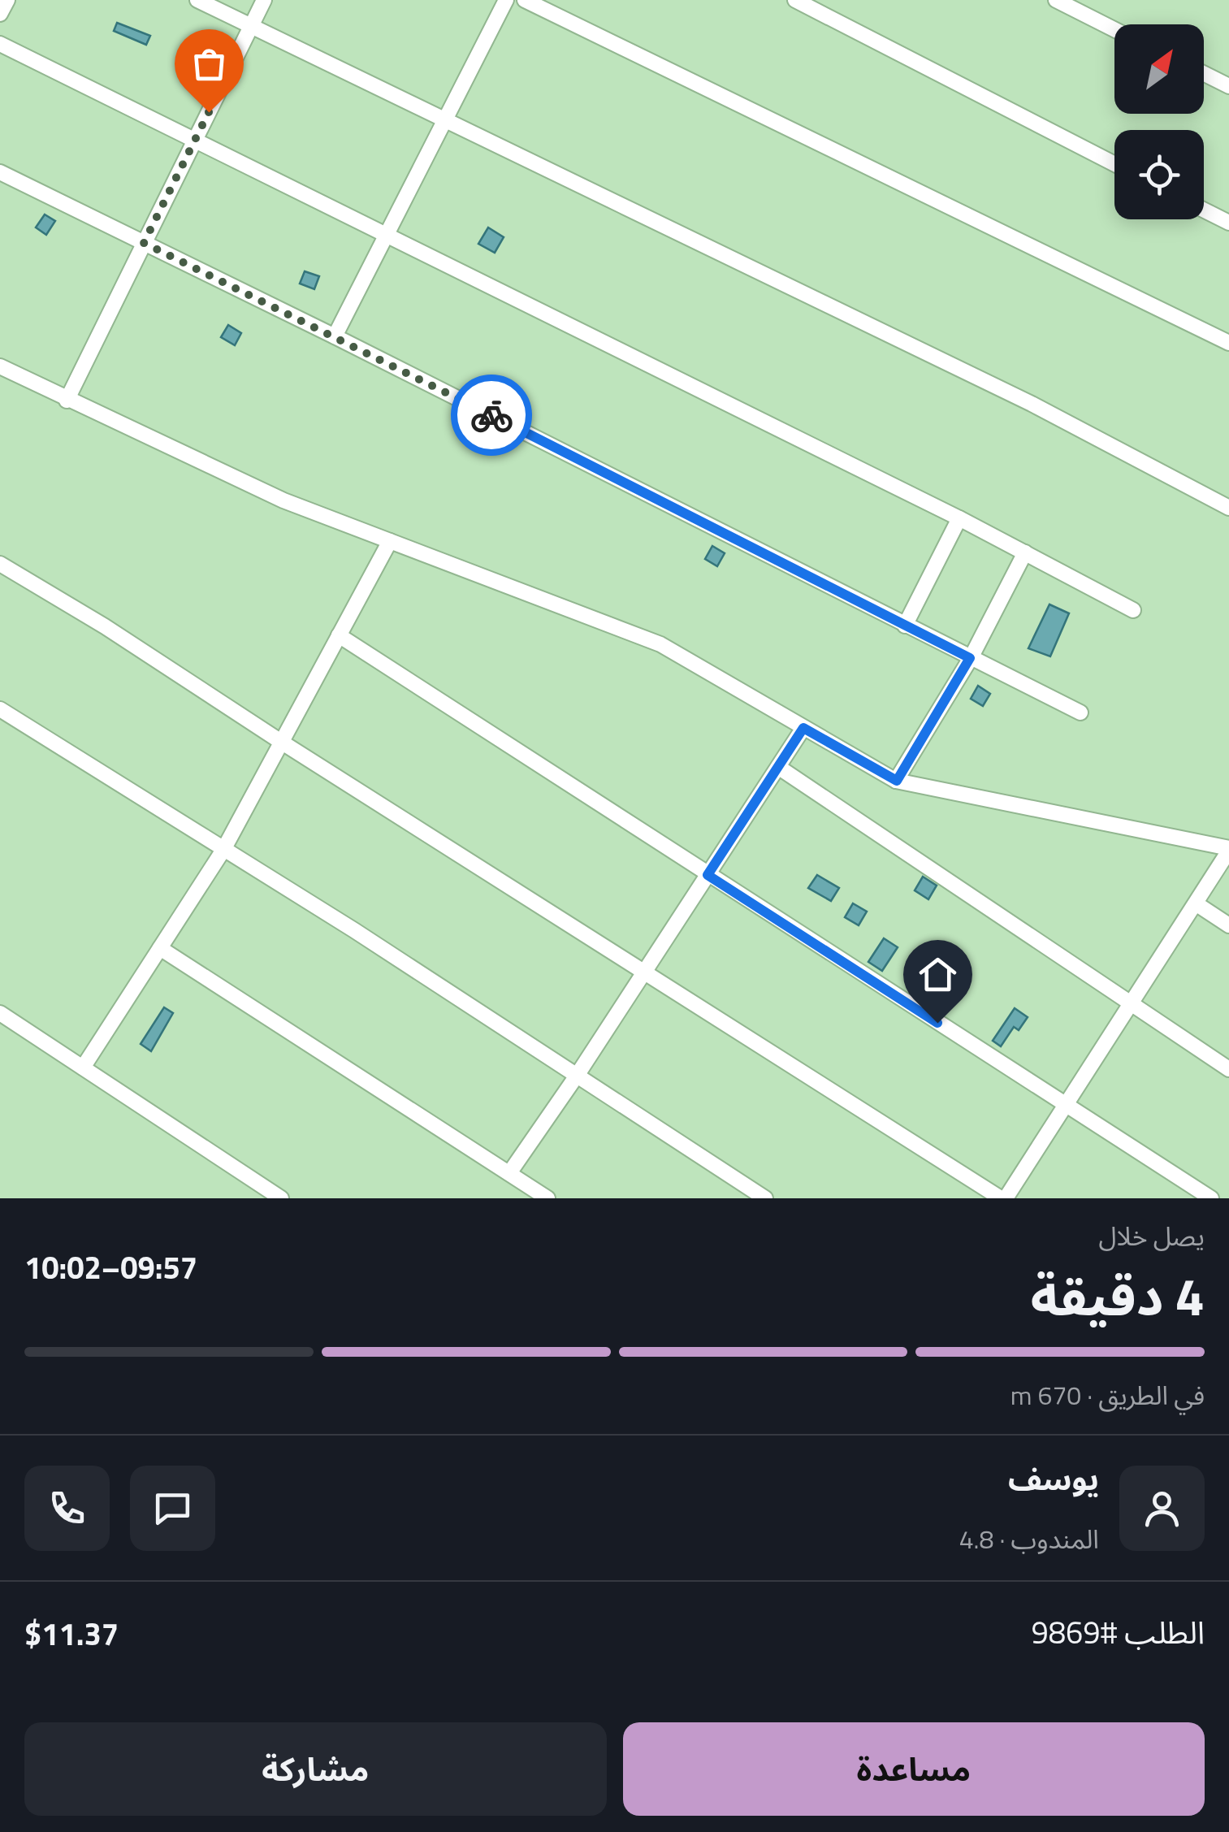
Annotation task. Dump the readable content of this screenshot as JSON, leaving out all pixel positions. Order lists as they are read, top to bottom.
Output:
{
  "north": "top right",
  "page": {
    "heading": ["4 دقيقة", "يصل خلال", "09:57–10:02"],
    "panel": [
      "يوسف",
      "المندوب · 4.8",
      "الطلب #9869",
      "$11.37"
    ],
    "bar": "في الطريق · 670 m",
    "buttons": ["مساعدة", "مشاركة"]
  }
}
